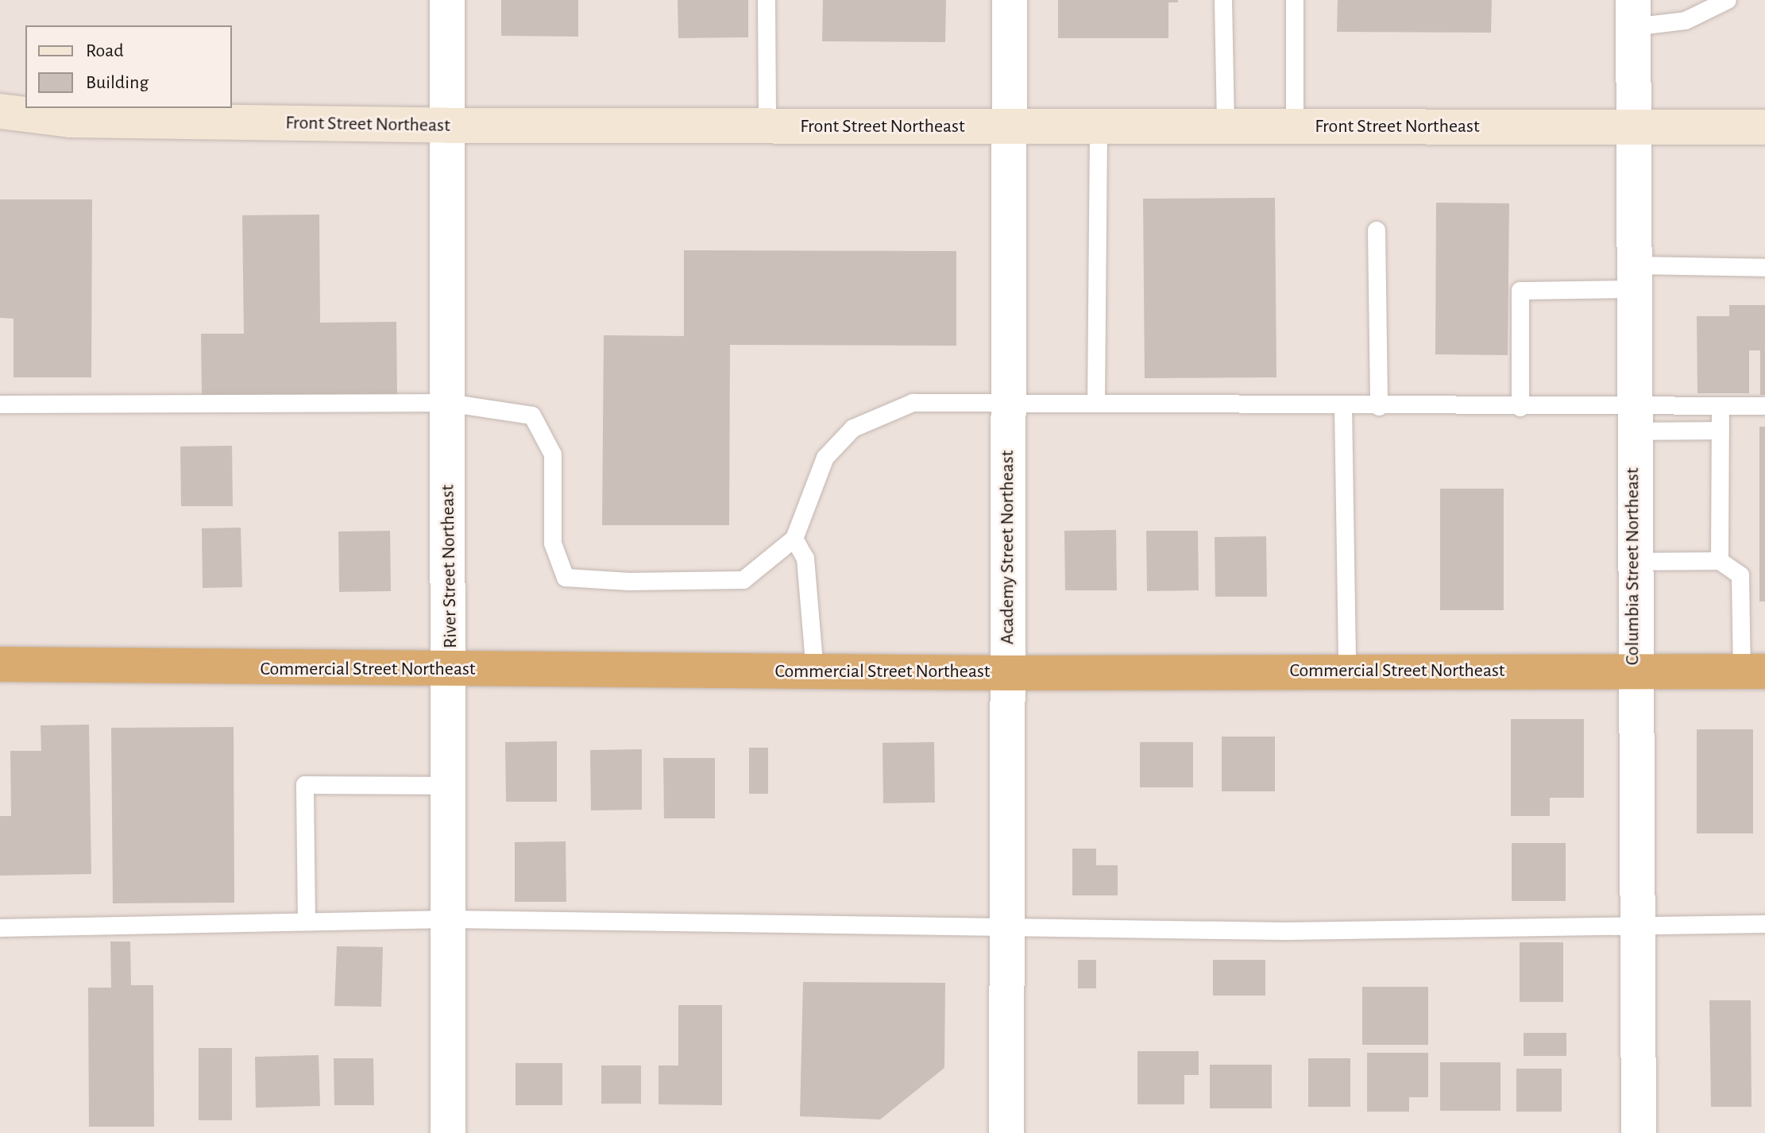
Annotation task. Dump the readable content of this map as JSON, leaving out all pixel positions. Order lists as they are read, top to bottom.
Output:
{
  "streets": {
    "highway": ["Commercial Street Northeast"],
    "street": [
      "Front Street Northeast",
      "Academy Street Northeast",
      "River Street Northeast",
      "Columbia Street Northeast"
    ]
  },
  "crossings": [
    ["Front Street Northeast", "Academy Street Northeast"],
    ["Front Street Northeast", "River Street Northeast"],
    ["Front Street Northeast", "Columbia Street Northeast"],
    ["Academy Street Northeast", "Commercial Street Northeast"],
    ["River Street Northeast", "Commercial Street Northeast"],
    ["Columbia Street Northeast", "Commercial Street Northeast"]
  ],
  "legend": ["Road", "Building"]
}
